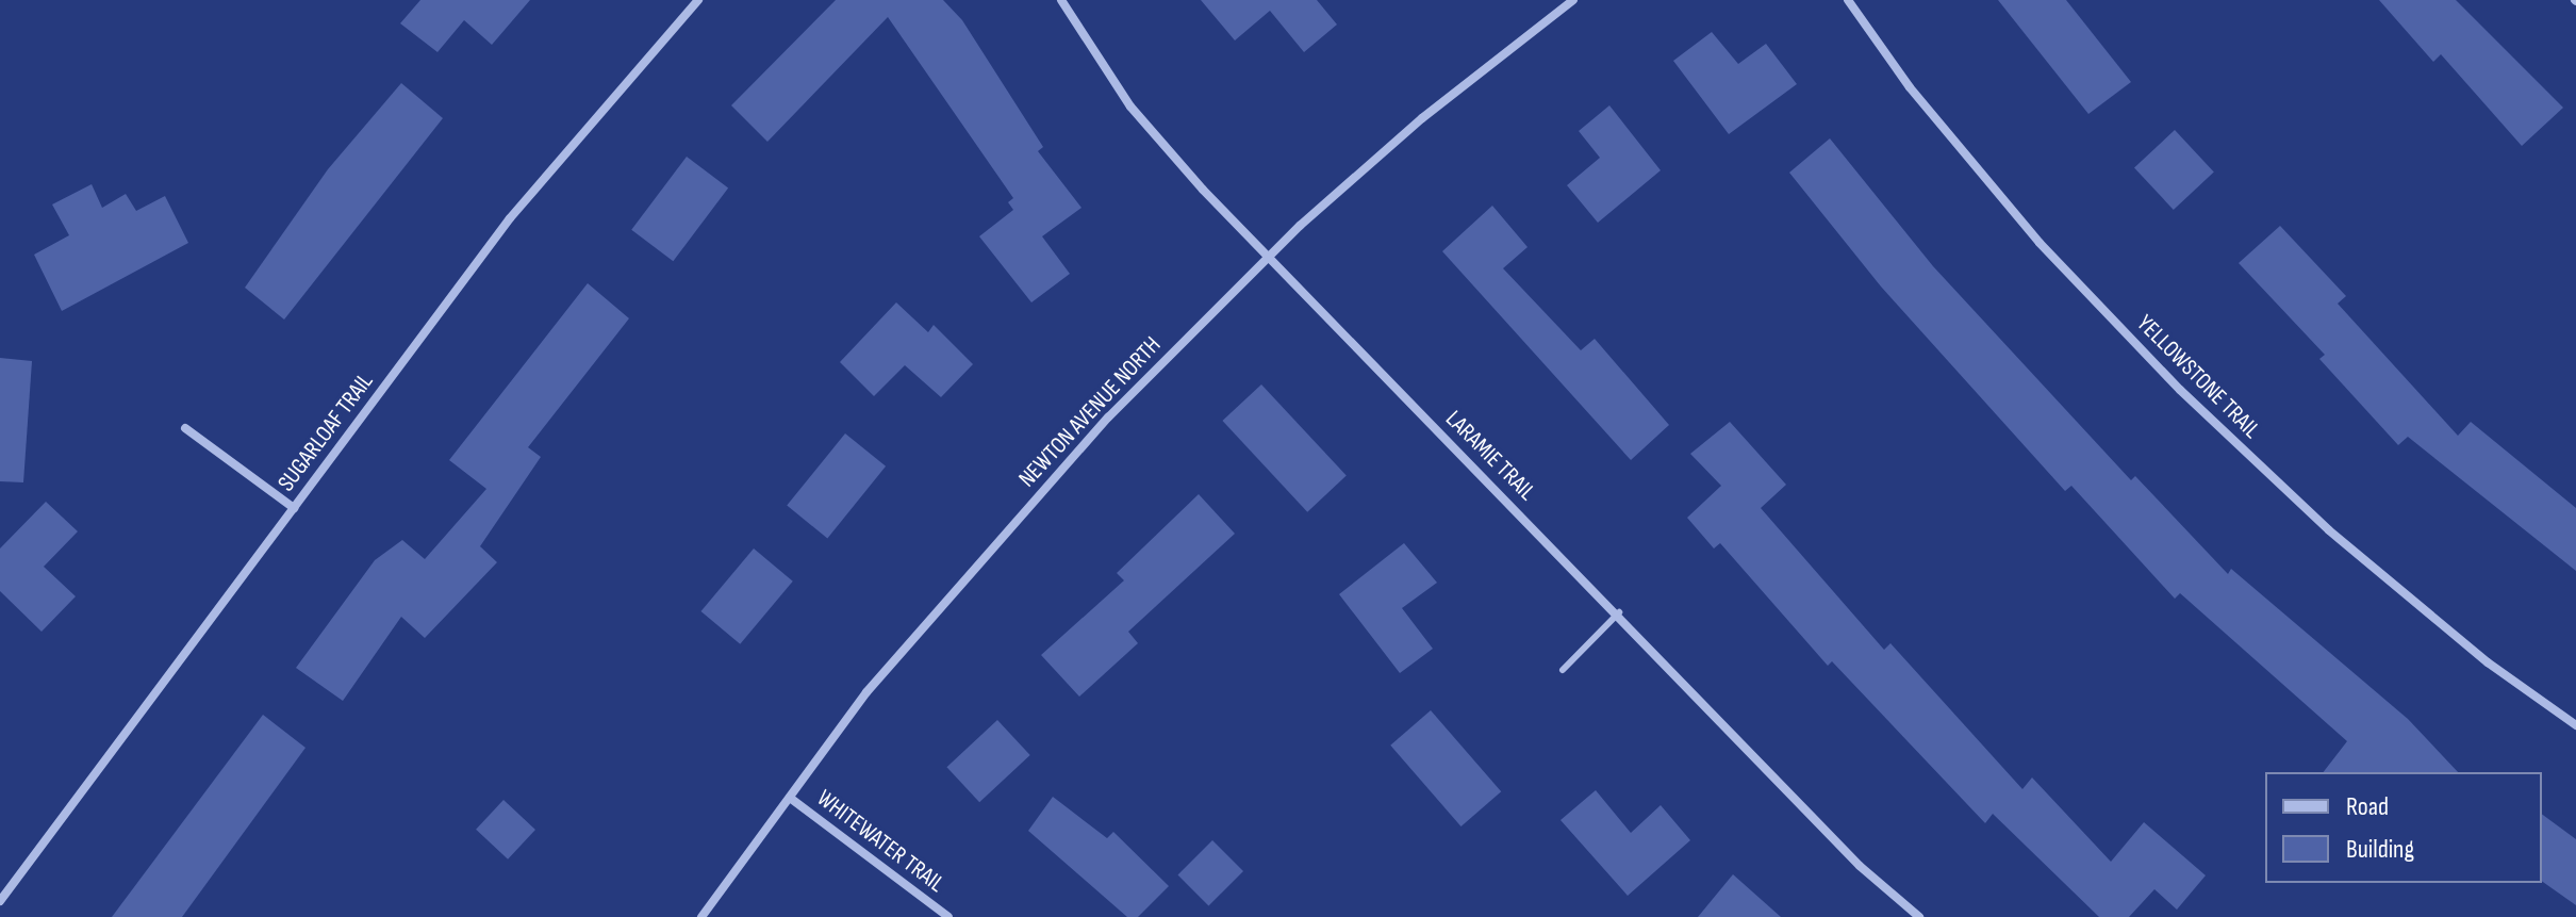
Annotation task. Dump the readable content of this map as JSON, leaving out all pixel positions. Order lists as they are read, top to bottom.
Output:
{
  "streets": {
    "street": [
      "YELLOWSTONE TRAIL",
      "NEWTON AVENUE NORTH",
      "SUGARLOAF TRAIL",
      "LARAMIE TRAIL",
      "WHITEWATER TRAIL"
    ]
  },
  "crossings": [
    ["NEWTON AVENUE NORTH", "LARAMIE TRAIL"],
    ["NEWTON AVENUE NORTH", "WHITEWATER TRAIL"]
  ],
  "legend": ["Road", "Building"]
}
